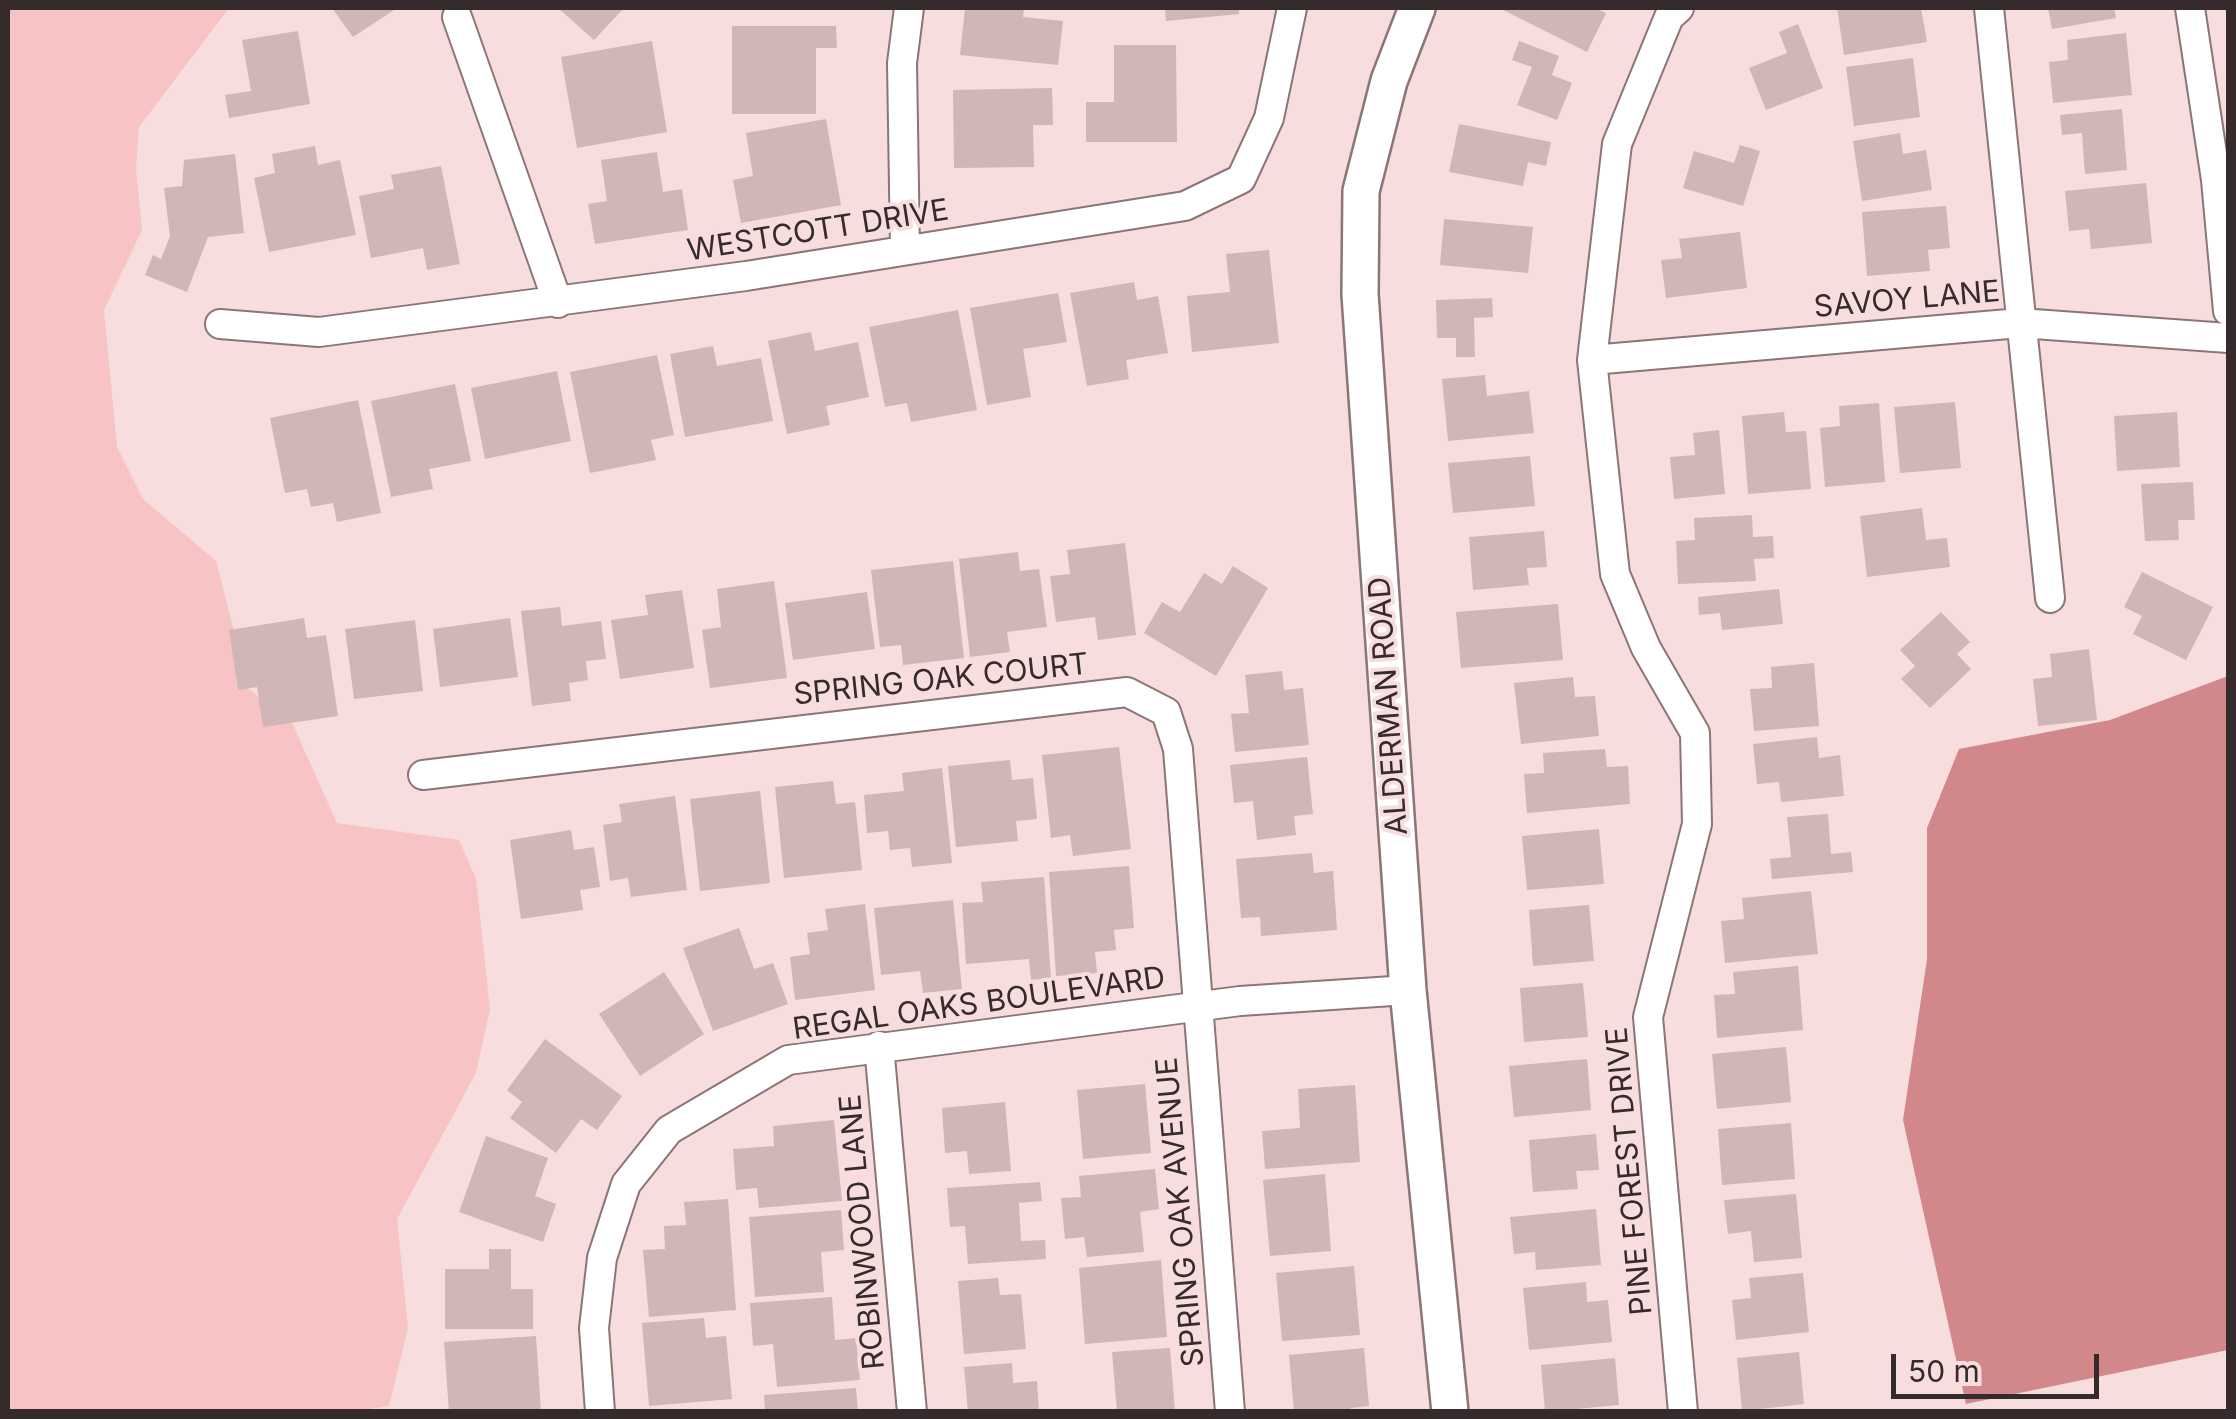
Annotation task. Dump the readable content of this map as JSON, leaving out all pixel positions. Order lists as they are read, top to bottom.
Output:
{
  "streets": {
    "street": [
      "WESTCOTT DRIVE",
      "SAVOY LANE",
      "SPRING OAK COURT",
      "ALDERMAN ROAD",
      "REGAL OAKS BOULEVARD",
      "PINE FOREST DRIVE",
      "SPRING OAK AVENUE",
      "ROBINWOOD LANE"
    ]
  },
  "crossings": [
    ["SAVOY LANE", "PINE FOREST DRIVE"],
    ["SPRING OAK COURT", "REGAL OAKS BOULEVARD"],
    ["SPRING OAK COURT", "SPRING OAK AVENUE"],
    ["ALDERMAN ROAD", "REGAL OAKS BOULEVARD"],
    ["REGAL OAKS BOULEVARD", "SPRING OAK AVENUE"],
    ["REGAL OAKS BOULEVARD", "ROBINWOOD LANE"]
  ],
  "scale_bar": "50 m"
}
